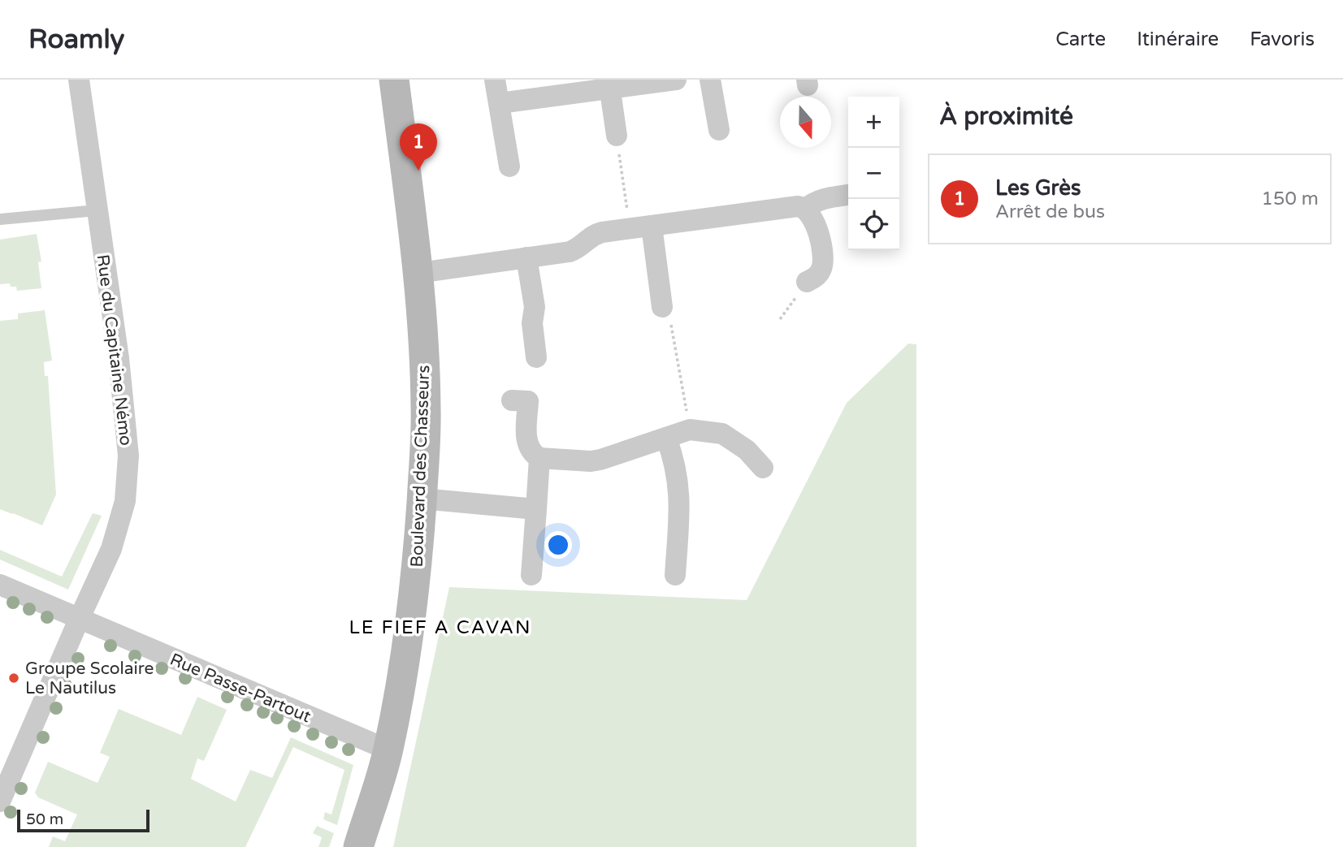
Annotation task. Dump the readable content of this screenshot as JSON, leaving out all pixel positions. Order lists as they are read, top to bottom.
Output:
{
  "streets": {
    "street": ["Rue du Capitaine Némo", "Boulevard des Chasseurs", "Rue Passe-Partout"]
  },
  "crossings": [
    ["Rue du Capitaine Némo", "Rue Passe-Partout"],
    ["Boulevard des Chasseurs", "Rue Passe-Partout"]
  ],
  "districts": ["LE FIEF A CAVAN"],
  "places": ["Groupe Scolaire Le Nautilus"],
  "scale_bar": "50 m",
  "north": "bottom",
  "page": {
    "header": "Roamly",
    "nav": ["Carte", "Itinéraire", "Favoris"],
    "heading": "À proximité",
    "map_buttons": ["+", "−"],
    "pins": "1",
    "list": [
      {
        "mark": "1",
        "name": "Les Grès",
        "note": "Arrêt de bus",
        "value": "150 m"
      }
    ],
    "scale": "50 m"
  }
}
